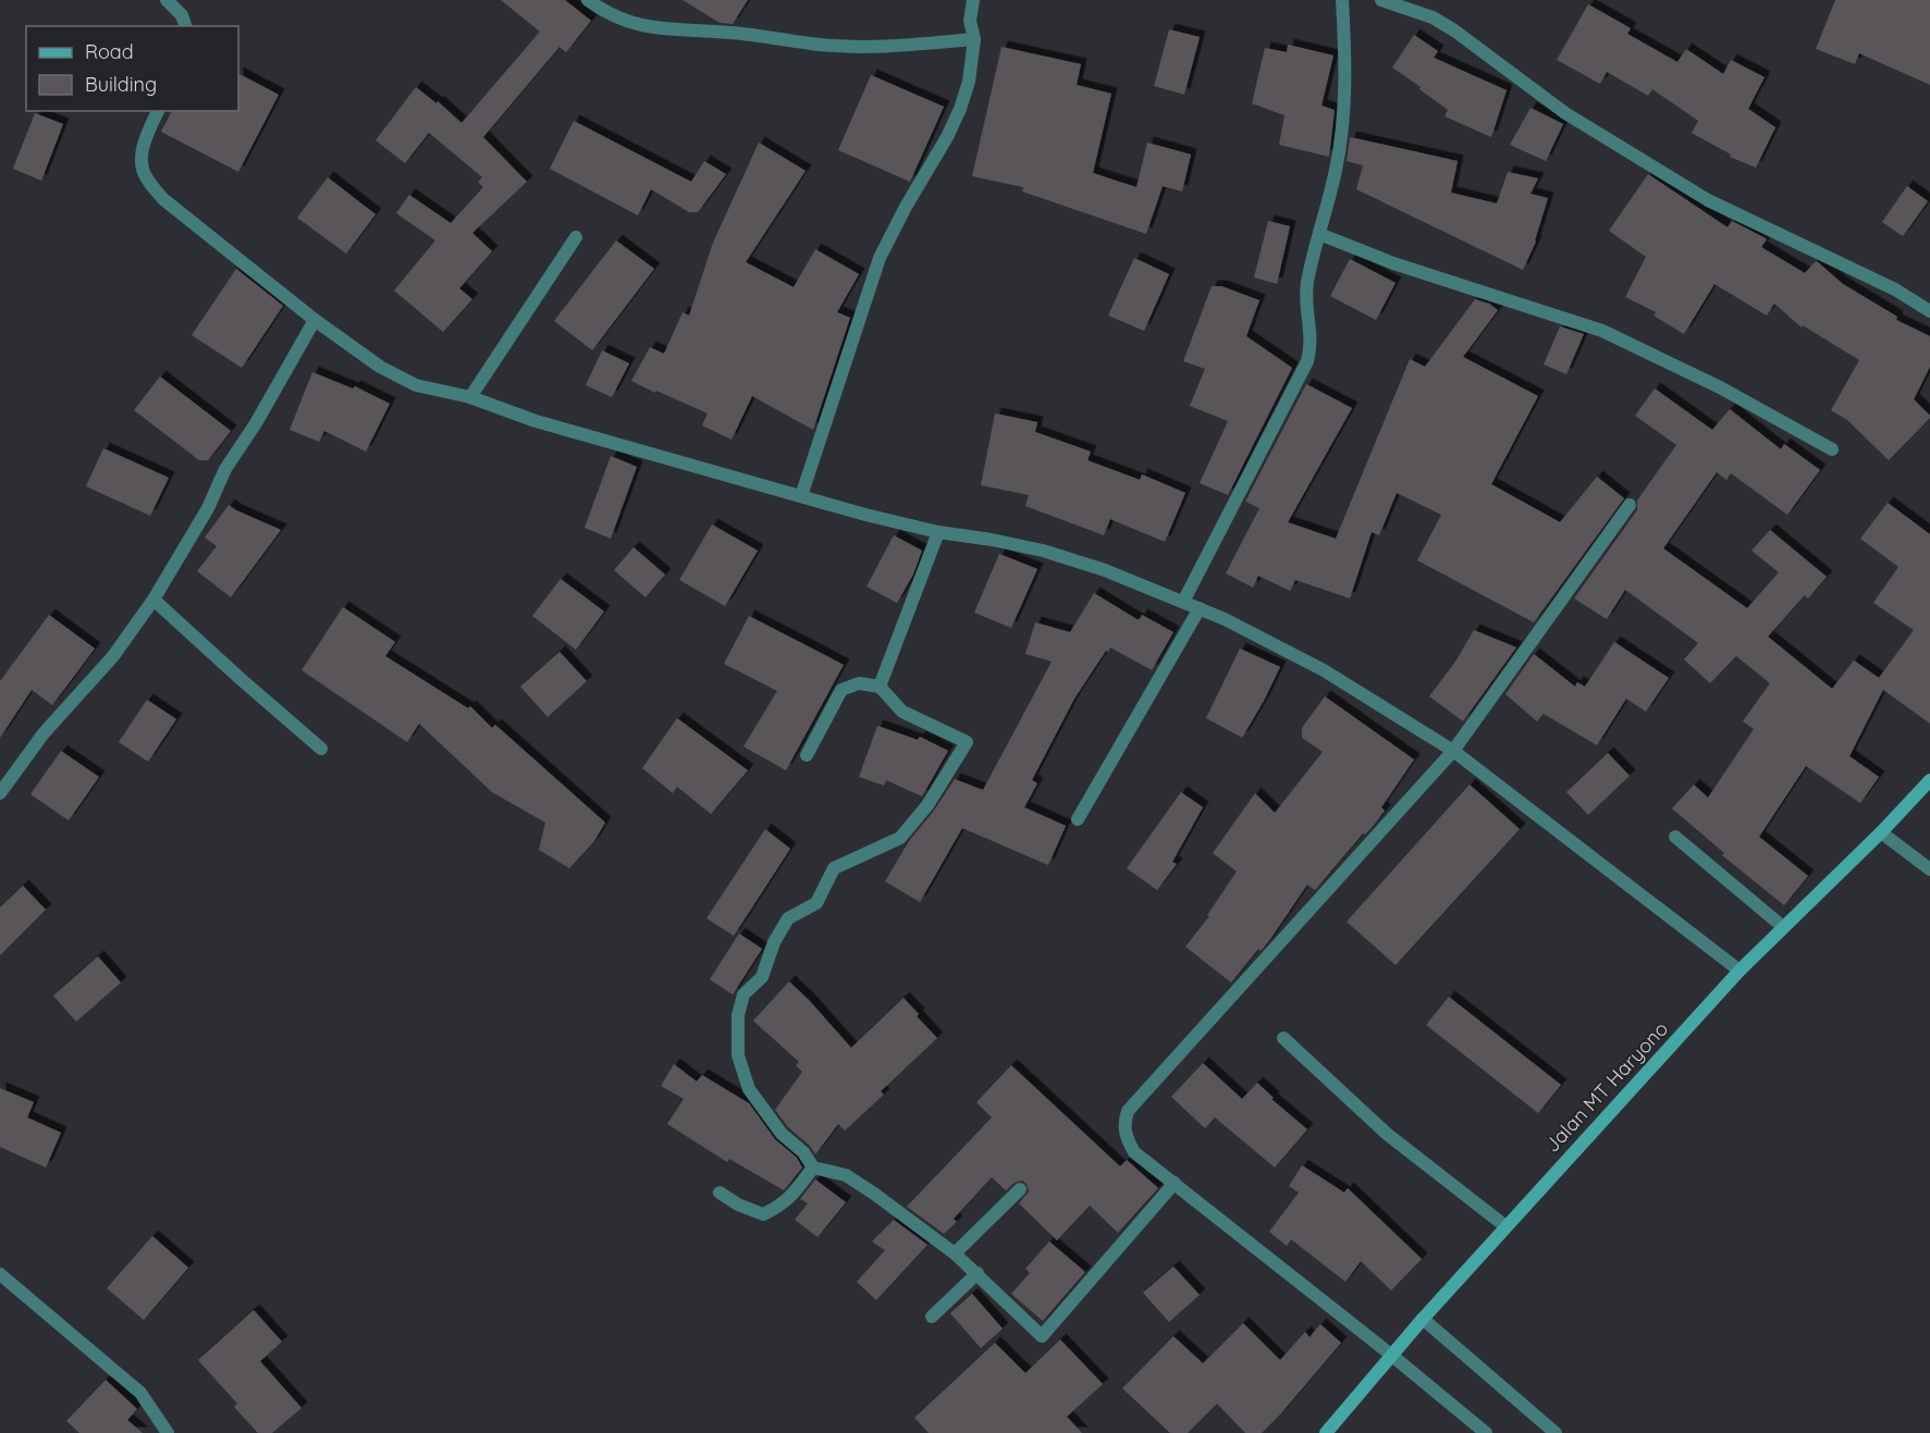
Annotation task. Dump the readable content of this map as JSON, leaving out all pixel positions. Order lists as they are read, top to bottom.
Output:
{
  "streets": {
    "main road": ["Jalan MT Haryono"]
  },
  "legend": ["Road", "Building"]
}
